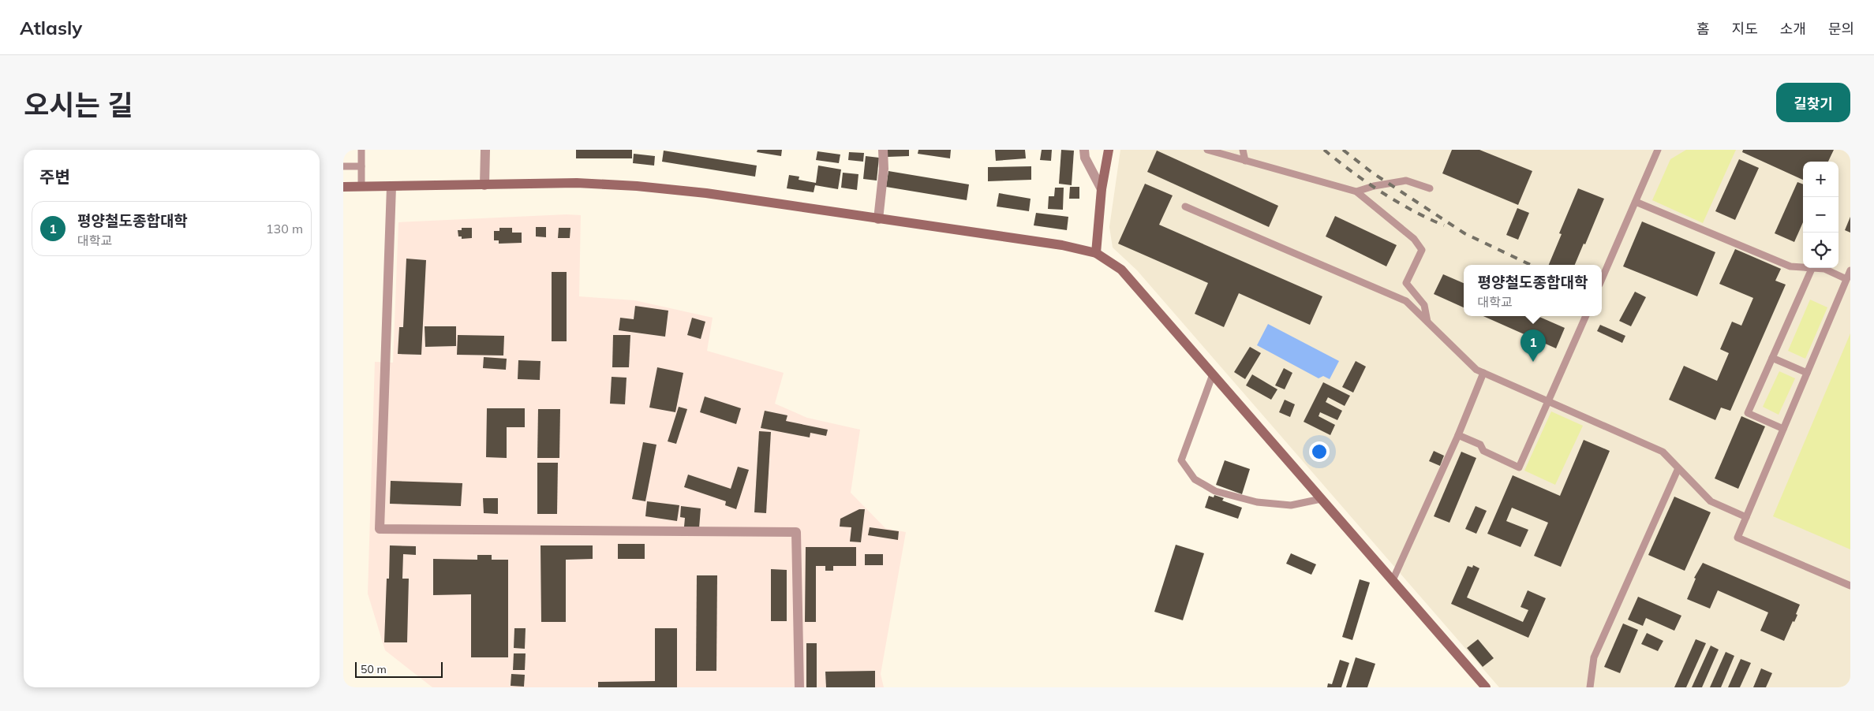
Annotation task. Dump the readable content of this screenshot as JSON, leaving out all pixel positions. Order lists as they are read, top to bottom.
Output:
{
  "scale_bar": "50 m",
  "page": {
    "header": "Atlasly",
    "nav": [
      "홈",
      "지도",
      "소개",
      "문의"
    ],
    "title": "오시는 길",
    "buttons": "길찾기",
    "heading": "주변",
    "map_buttons": ["+", "−"],
    "list": [
      {
        "mark": "1",
        "name": "평양철도종합대학",
        "note": "대학교",
        "value": "130 m"
      }
    ],
    "popup": ["평양철도종합대학", "대학교"],
    "pins": "1",
    "scale": "50 m"
  }
}
